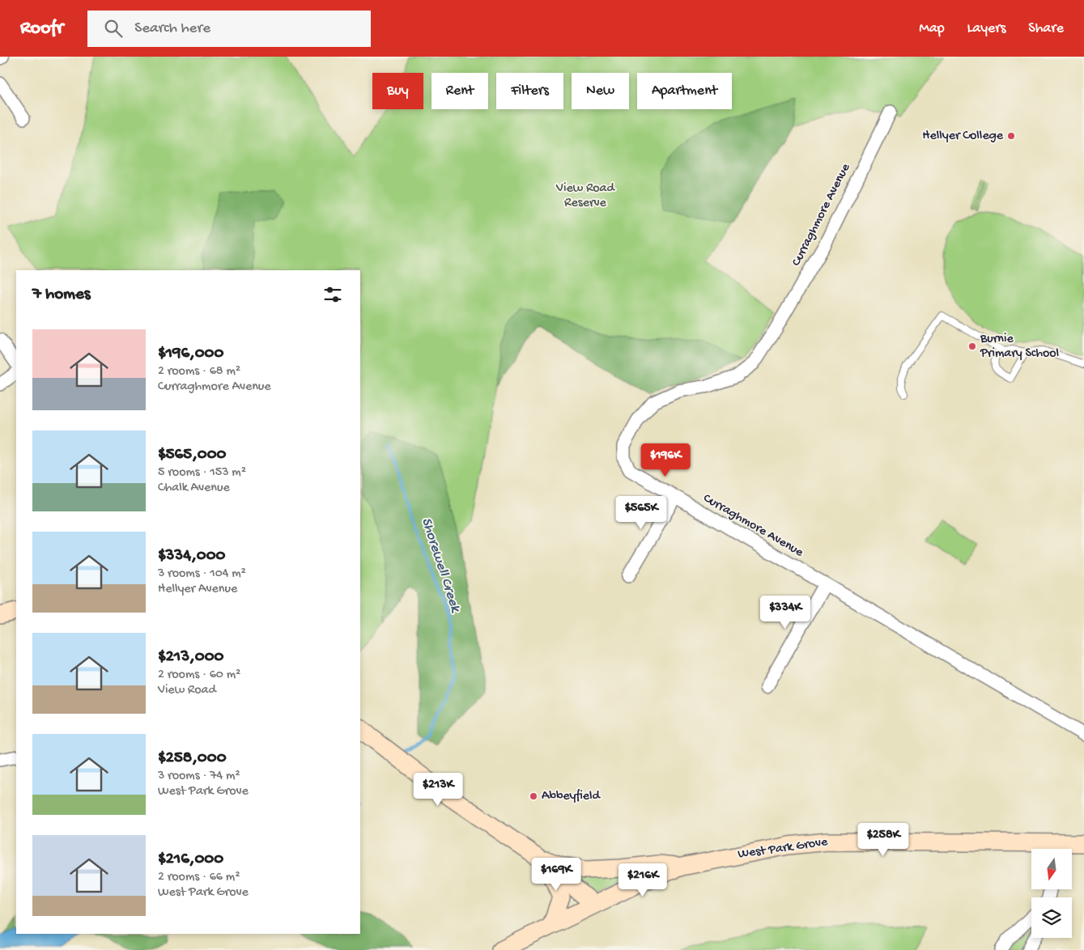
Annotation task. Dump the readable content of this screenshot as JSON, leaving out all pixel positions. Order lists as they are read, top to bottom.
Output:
{
  "streets": {
    "main road": ["West Park Grove"],
    "street": ["Curraghmore Avenue"]
  },
  "water": ["Shorewell Creek"],
  "parks": ["View Road Reserve"],
  "places": ["Hellyer College", "Burnie Primary School", "Abbeyfield"],
  "north": "bottom",
  "page": {
    "header": "Roofr",
    "search": "Search here",
    "nav": ["Map", "Layers", "Share"],
    "chip": [
      "Buy",
      "Rent",
      "Filters",
      "New",
      "Apartment"
    ],
    "heading": "7 homes",
    "list": [
      {
        "name": "$196,000",
        "note": "2 rooms · 68 m² · Curraghmore Avenue"
      },
      {
        "name": "$565,000",
        "note": "5 rooms · 153 m² · Chalk Avenue"
      },
      {
        "name": "$334,000",
        "note": "3 rooms · 104 m² · Hellyer Avenue"
      },
      {
        "name": "$213,000",
        "note": "2 rooms · 60 m² · View Road"
      },
      {
        "name": "$258,000",
        "note": "3 rooms · 74 m² · West Park Grove"
      },
      {
        "name": "$216,000",
        "note": "2 rooms · 66 m² · West Park Grove"
      }
    ],
    "price": [
      "$196K",
      "$565K",
      "$334K",
      "$213K",
      "$258K",
      "$169K",
      "$216K"
    ]
  }
}
